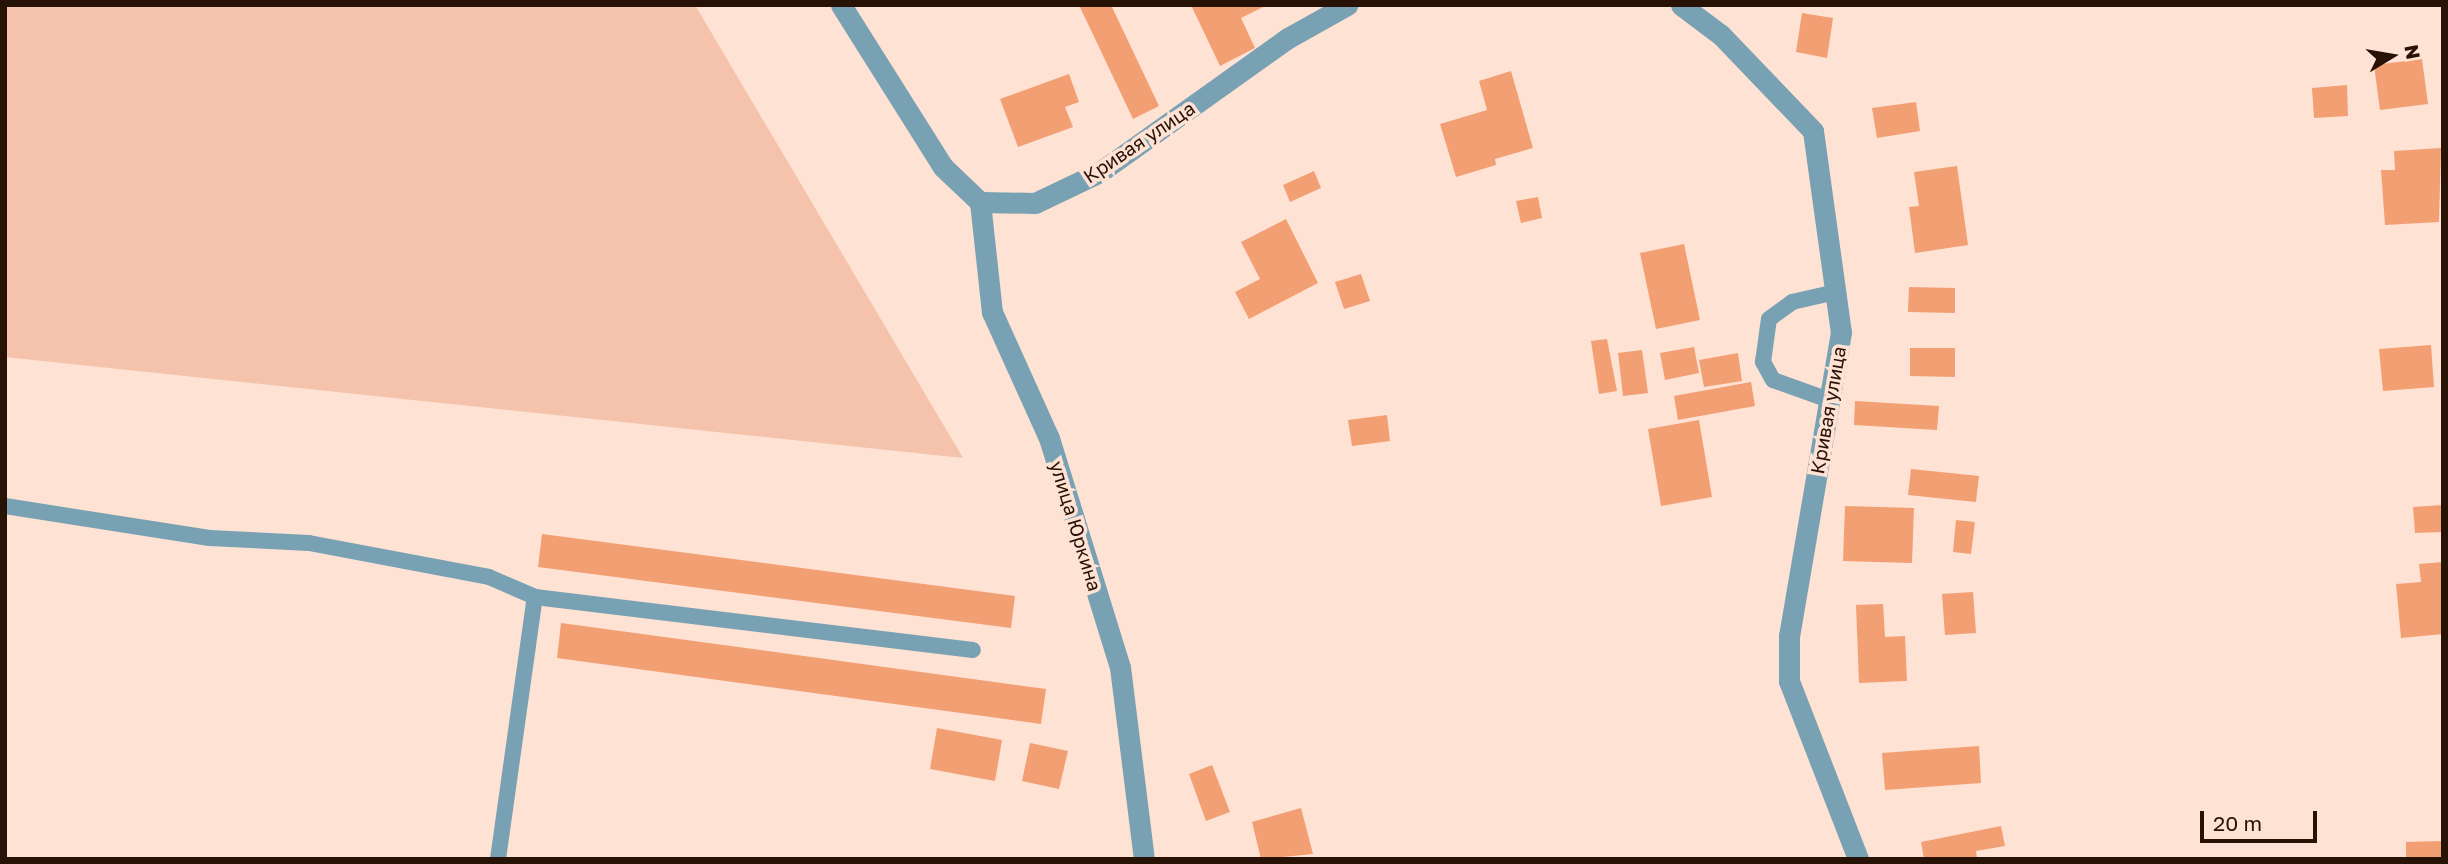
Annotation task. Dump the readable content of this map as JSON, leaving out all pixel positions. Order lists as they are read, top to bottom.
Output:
{
  "streets": {
    "street": ["Кривая улица", "улица Юркина"]
  },
  "crossings": [
    ["Кривая улица", "улица Юркина"]
  ],
  "scale_bar": "20 m",
  "north": "right"
}
